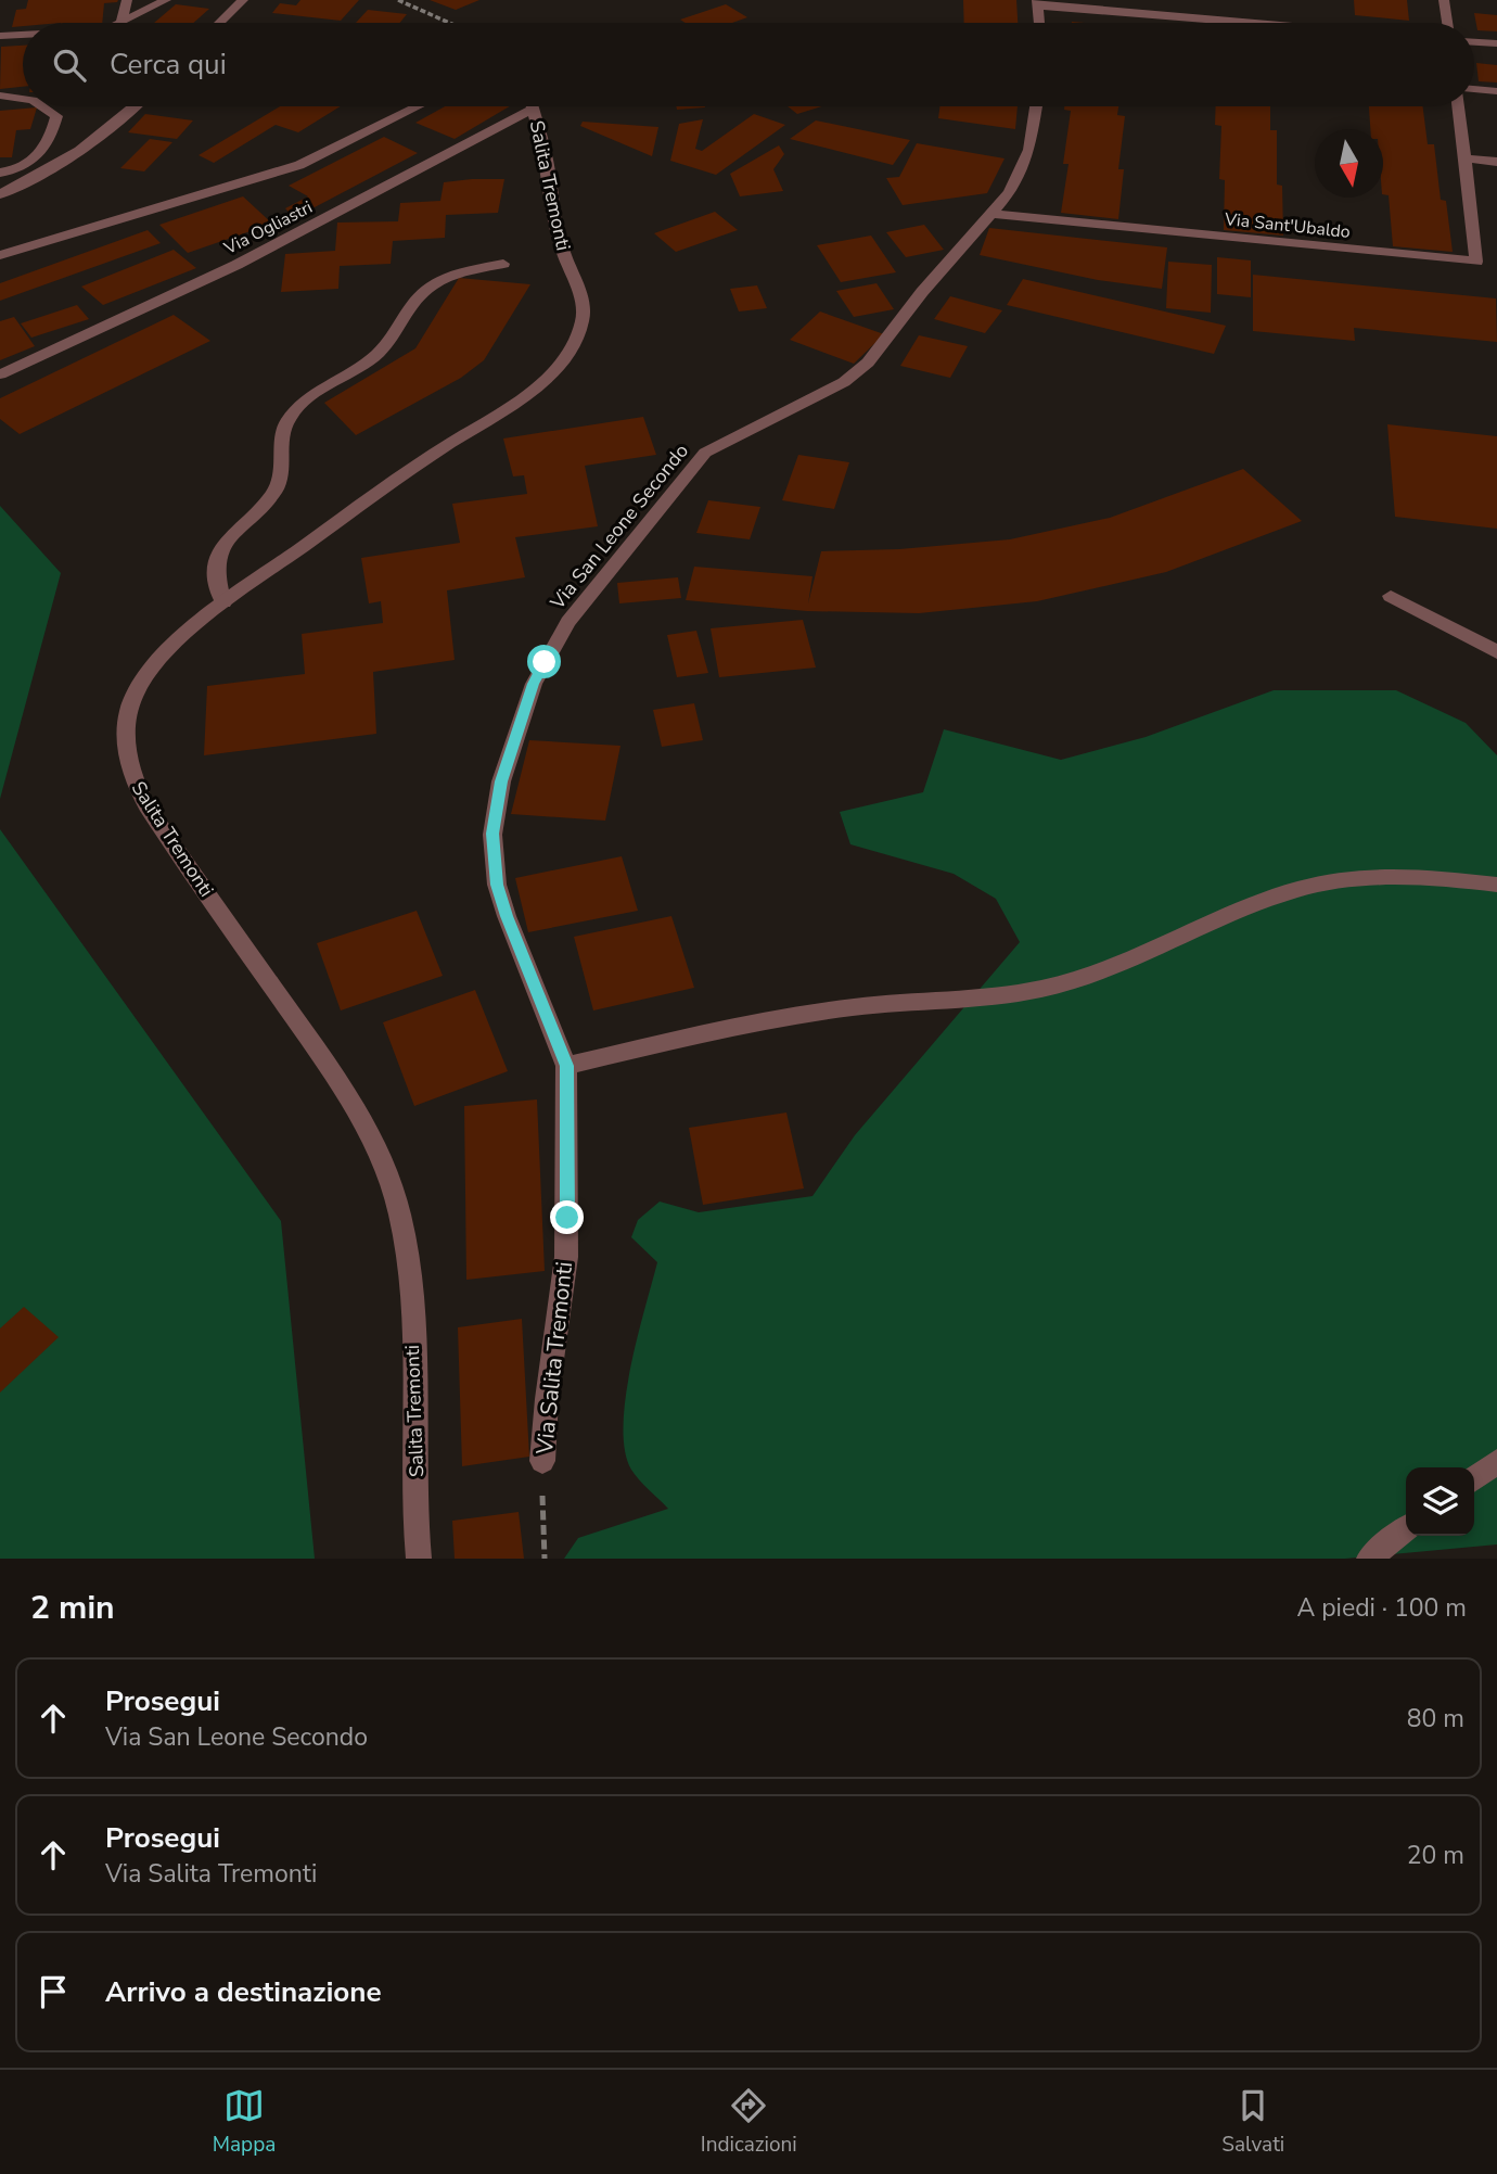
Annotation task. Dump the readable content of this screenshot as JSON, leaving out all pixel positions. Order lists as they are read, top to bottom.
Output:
{
  "streets": {
    "street": [
      "Salita Tremonti",
      "Via Sant'Ubaldo",
      "Via Ogliastri",
      "Via San Leone Secondo",
      "Via Salita Tremonti"
    ]
  },
  "crossings": [
    ["Via Sant'Ubaldo", "Via San Leone Secondo"],
    ["Via San Leone Secondo", "Via Salita Tremonti"]
  ],
  "north": "bottom",
  "page": {
    "search": "Cerca qui",
    "heading": ["2 min", "A piedi · 100 m"],
    "list": [
      ["Prosegui", "Via San Leone Secondo", "80 m"],
      ["Prosegui", "Via Salita Tremonti", "20 m"],
      "Arrivo a destinazione"
    ],
    "nav": ["Mappa", "Indicazioni", "Salvati"]
  }
}
